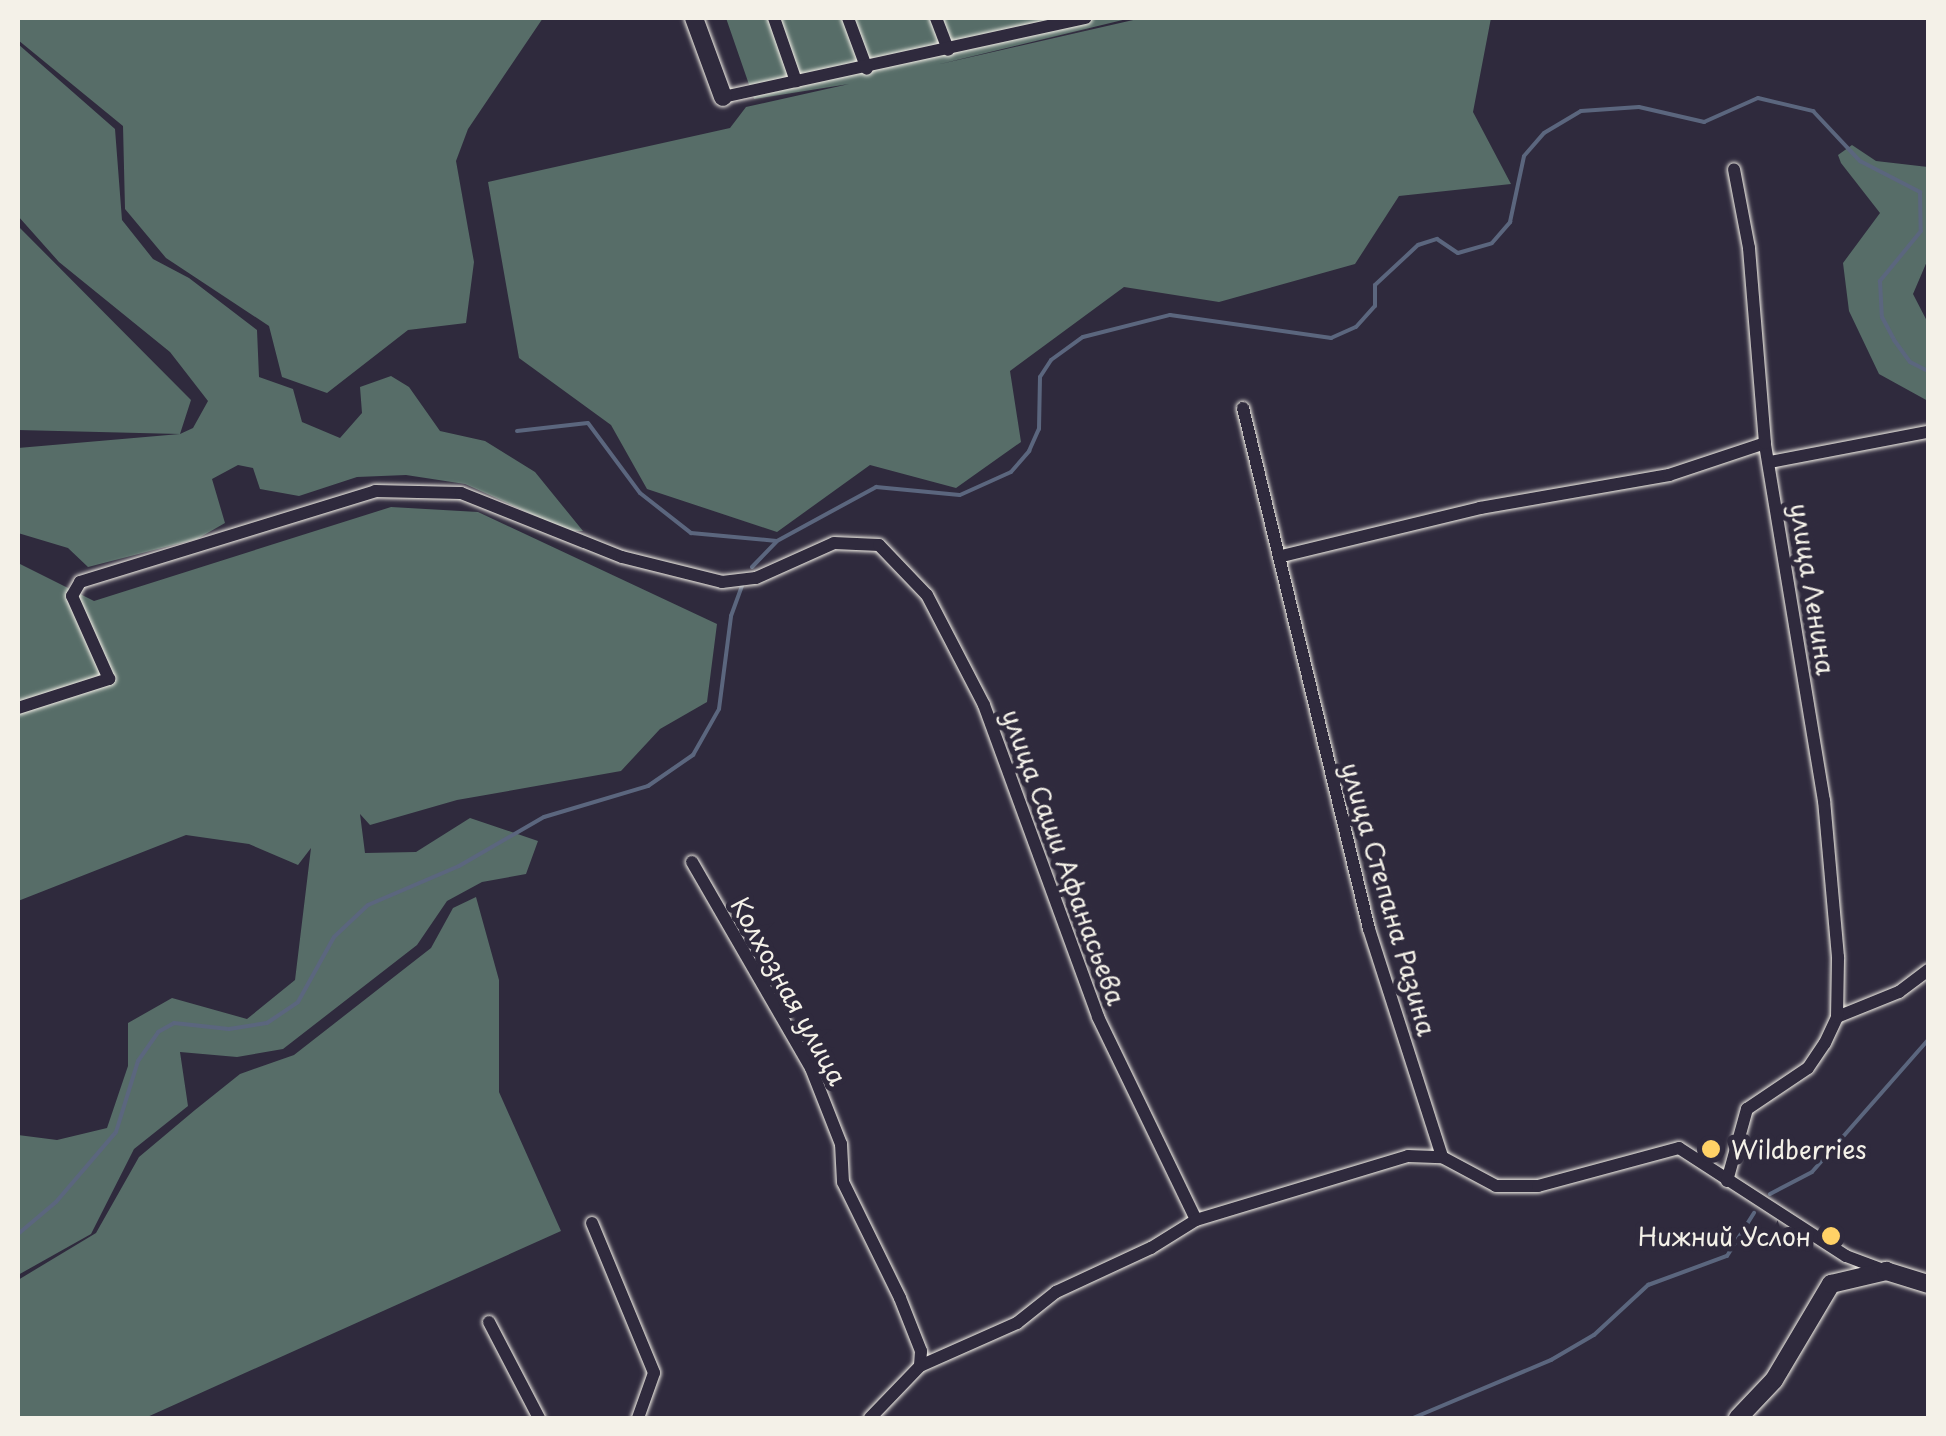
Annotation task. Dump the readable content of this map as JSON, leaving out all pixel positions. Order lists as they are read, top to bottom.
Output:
{
  "streets": {
    "street": [
      "улица Ленина",
      "улица Саши Афанасьева",
      "улица Степана Разина",
      "Колхозная улица"
    ]
  },
  "places": ["Wildberries", "Нижний Услон"]
}
